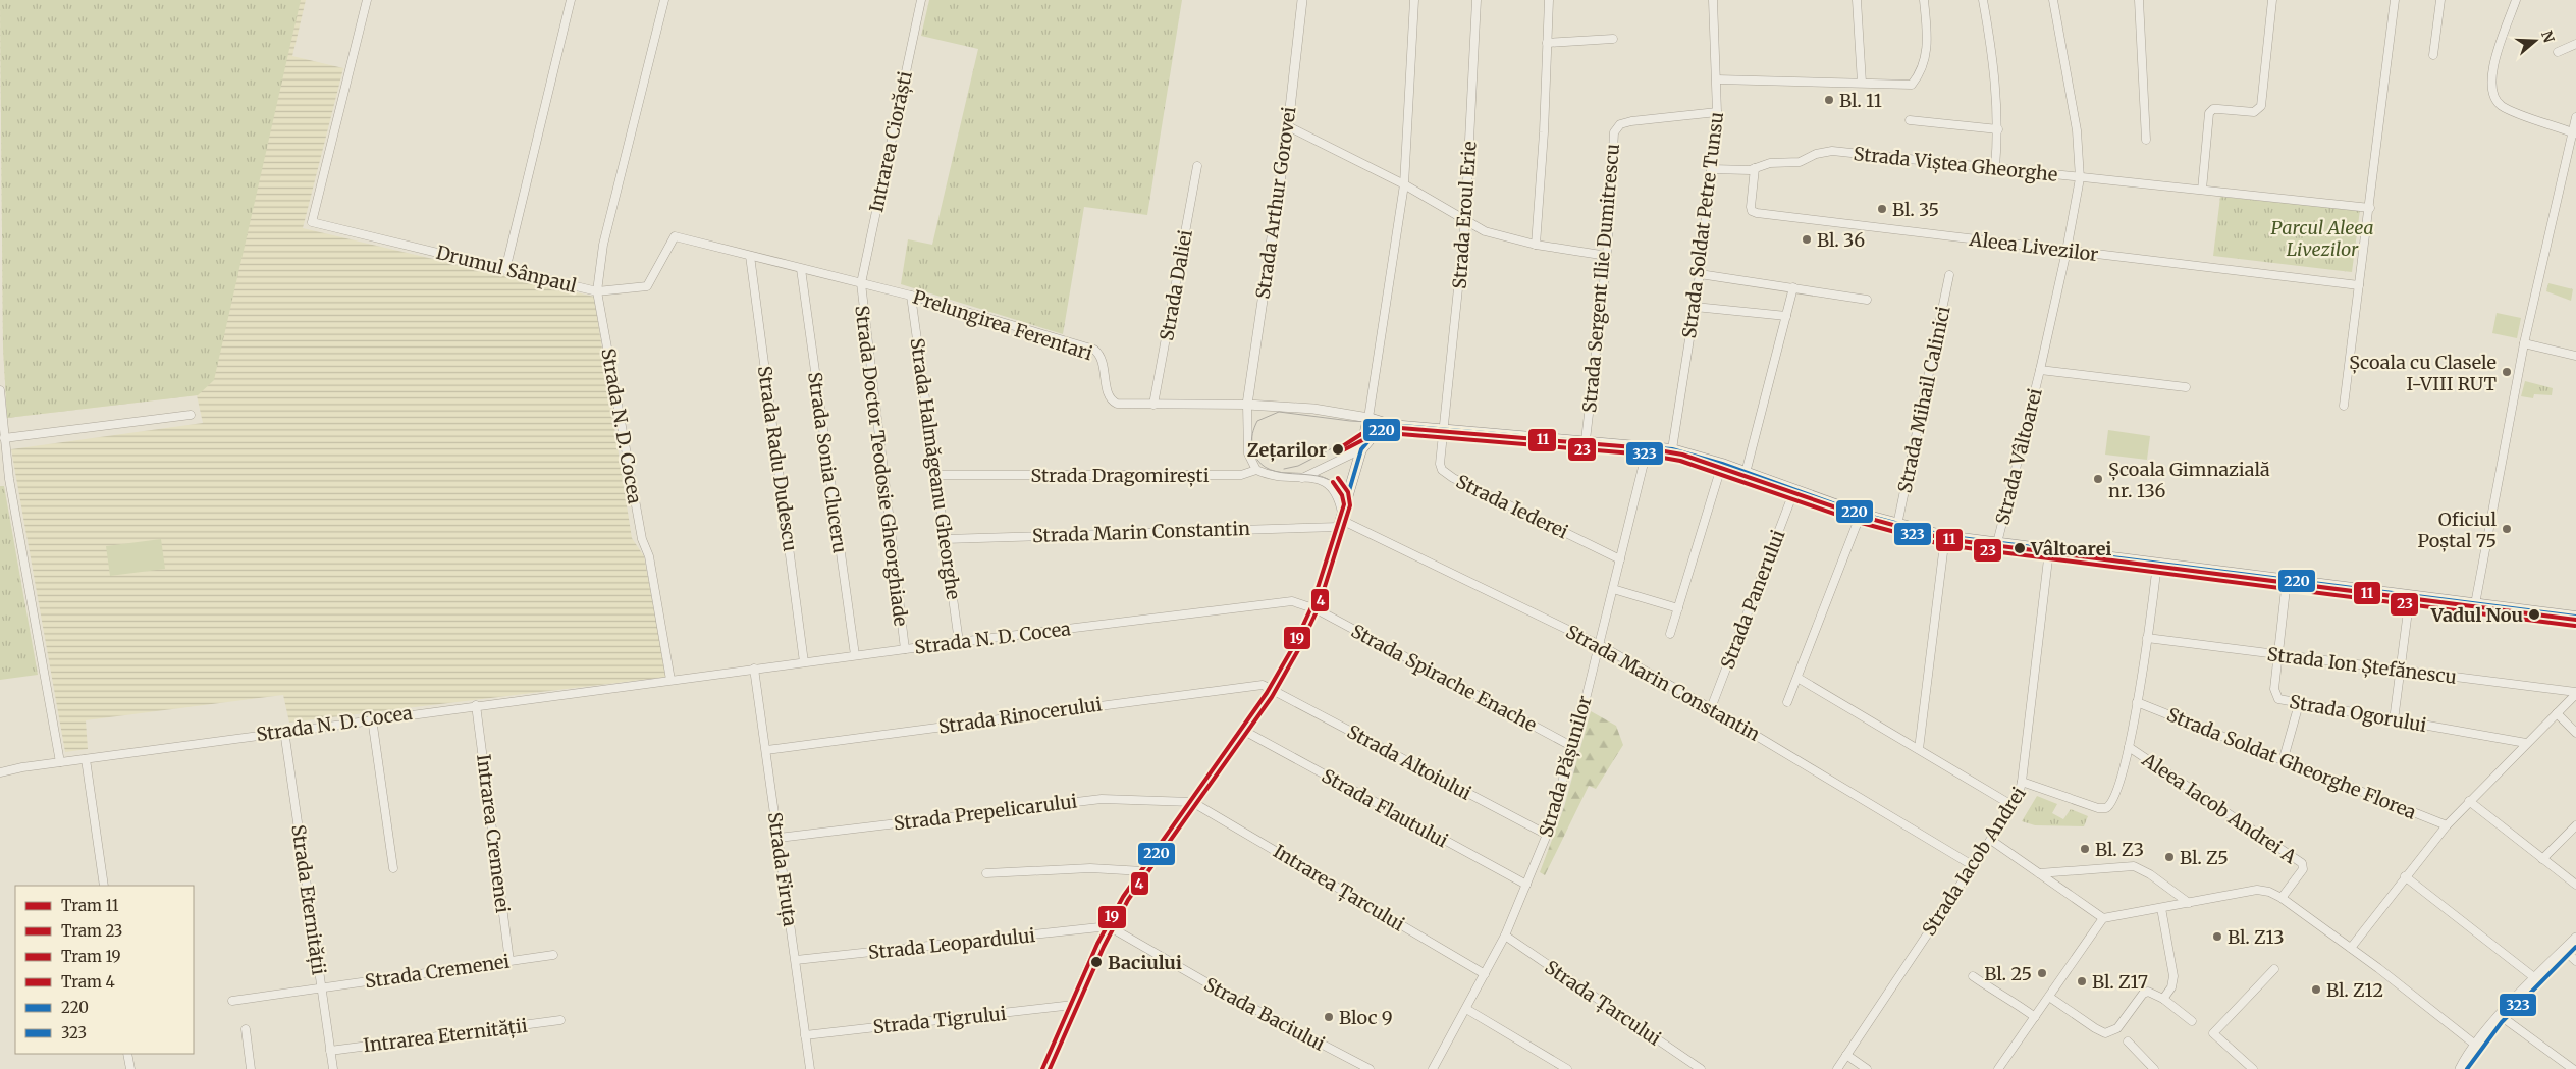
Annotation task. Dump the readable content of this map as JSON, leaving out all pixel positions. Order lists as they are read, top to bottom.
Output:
{
  "streets": {
    "main road": ["Prelungirea Ferentari"],
    "street": [
      "Intrarea Ciorăști",
      "Strada Viștea Gheorghe",
      "Strada Arthur Gorovei",
      "Strada Eroul Erie",
      "Strada Soldat Petre Tunsu",
      "Aleea Livezilor",
      "Drumul Sânpaul",
      "Strada Sergent Ilie Dumitrescu",
      "Strada Daliei",
      "Strada Mihail Calinici",
      "Strada N. D. Cocea",
      "Strada Vâltoarei",
      "Strada Radu Dudescu",
      "Strada Sonia Cluceru",
      "Strada Doctor Teodosie Gheorghiade",
      "Strada Halmăgeanu Gheorghe",
      "Strada Dragomirești",
      "Strada Iederei",
      "Strada Marin Constantin",
      "Strada Panerului",
      "Strada Ion Ștefănescu",
      "Strada Spirache Enache",
      "Strada Ogorului",
      "Strada Rinocerului",
      "Strada Altoiului",
      "Strada Soldat Gheorghe Florea",
      "Strada Pășunilor",
      "Strada Flautului",
      "Aleea Iacob Andrei A",
      "Strada Prepelicarului",
      "Intrarea Cremenei",
      "Strada Iacob Andrei",
      "Strada Firuța",
      "Intrarea Țarcului",
      "Strada Eternității",
      "Strada Leopardului",
      "Strada Cremenei",
      "Strada Țarcului",
      "Strada Baciului",
      "Strada Tigrului",
      "Intrarea Eternității"
    ]
  },
  "crossings": [
    ["Intrarea Ciorăști", "Prelungirea Ferentari"],
    ["Intrarea Ciorăști", "Strada Doctor Teodosie Gheorghiade"],
    ["Strada Viștea Gheorghe", "Strada Soldat Petre Tunsu"],
    ["Strada Viștea Gheorghe", "Aleea Livezilor"],
    ["Strada Viștea Gheorghe", "Strada Vâltoarei"],
    ["Strada Arthur Gorovei", "Prelungirea Ferentari"],
    ["Strada Eroul Erie", "Prelungirea Ferentari"],
    ["Strada Eroul Erie", "Strada Iederei"],
    ["Strada Soldat Petre Tunsu", "Strada Sergent Ilie Dumitrescu"],
    ["Strada Soldat Petre Tunsu", "Prelungirea Ferentari"],
    ["Aleea Livezilor", "Strada Vâltoarei"],
    ["Drumul Sânpaul", "Prelungirea Ferentari"],
    ["Drumul Sânpaul", "Strada N. D. Cocea"],
    ["Strada Sergent Ilie Dumitrescu", "Prelungirea Ferentari"],
    ["Strada Daliei", "Prelungirea Ferentari"],
    ["Prelungirea Ferentari", "Strada Mihail Calinici"],
    ["Prelungirea Ferentari", "Strada Vâltoarei"],
    ["Prelungirea Ferentari", "Strada Radu Dudescu"],
    ["Prelungirea Ferentari", "Strada Sonia Cluceru"],
    ["Prelungirea Ferentari", "Strada Doctor Teodosie Gheorghiade"],
    ["Prelungirea Ferentari", "Strada Halmăgeanu Gheorghe"],
    ["Prelungirea Ferentari", "Strada Iederei"],
    ["Prelungirea Ferentari", "Strada Panerului"],
    ["Prelungirea Ferentari", "Strada Ogorului"],
    ["Prelungirea Ferentari", "Strada Pășunilor"],
    ["Prelungirea Ferentari", "Strada Iacob Andrei"],
    ["Strada N. D. Cocea", "Strada Radu Dudescu"],
    ["Strada N. D. Cocea", "Strada Sonia Cluceru"],
    ["Strada N. D. Cocea", "Strada Doctor Teodosie Gheorghiade"],
    ["Strada N. D. Cocea", "Strada Halmăgeanu Gheorghe"],
    ["Strada N. D. Cocea", "Strada Spirache Enache"],
    ["Strada N. D. Cocea", "Intrarea Cremenei"],
    ["Strada N. D. Cocea", "Strada Firuța"],
    ["Strada N. D. Cocea", "Strada Eternității"],
    ["Strada Halmăgeanu Gheorghe", "Strada Dragomirești"],
    ["Strada Halmăgeanu Gheorghe", "Strada Marin Constantin"],
    ["Strada Dragomirești", "Strada Marin Constantin"],
    ["Strada Iederei", "Strada Pășunilor"],
    ["Strada Marin Constantin", "Strada Panerului"],
    ["Strada Marin Constantin", "Strada Pășunilor"],
    ["Strada Marin Constantin", "Strada Iacob Andrei"],
    ["Strada Ion Ștefănescu", "Strada Ogorului"],
    ["Strada Ion Ștefănescu", "Strada Iacob Andrei"],
    ["Strada Spirache Enache", "Strada Pășunilor"],
    ["Strada Rinocerului", "Strada Altoiului"],
    ["Strada Rinocerului", "Strada Firuța"],
    ["Strada Altoiului", "Strada Pășunilor"],
    ["Strada Soldat Gheorghe Florea", "Strada Iacob Andrei"],
    ["Strada Pășunilor", "Strada Flautului"],
    ["Strada Pășunilor", "Intrarea Țarcului"],
    ["Strada Pășunilor", "Strada Țarcului"],
    ["Aleea Iacob Andrei A", "Strada Iacob Andrei"],
    ["Strada Prepelicarului", "Strada Firuța"],
    ["Strada Prepelicarului", "Intrarea Țarcului"],
    ["Intrarea Cremenei", "Strada Cremenei"],
    ["Strada Firuța", "Strada Leopardului"],
    ["Strada Firuța", "Strada Tigrului"],
    ["Strada Eternității", "Strada Cremenei"],
    ["Strada Eternității", "Intrarea Eternității"],
    ["Strada Leopardului", "Strada Baciului"]
  ],
  "parks": ["Parcul Aleea Livezilor"],
  "places": [
    "Bl. 11",
    "Bl. 35",
    "Bl. 36",
    "Școala cu Clasele I-VIII RUT",
    "Zețarilor",
    "Școala Gimnazială nr. 136",
    "Oficiul Poștal 75",
    "Vâltoarei",
    "Vadul Nou",
    "Bl. Z3",
    "Bl. Z5",
    "Bl. Z13",
    "Baciului",
    "Bl. 25",
    "Bl. Z17",
    "Bl. Z12",
    "Bloc 9"
  ],
  "lines": [
    "transit line 220",
    "tram line 11",
    "transit line 323",
    "tram line 23",
    "tram line 4",
    "tram line 19"
  ],
  "legend": [
    "Tram 11",
    "Tram 23",
    "Tram 19",
    "Tram 4",
    "220",
    "323"
  ],
  "north": "right"
}
